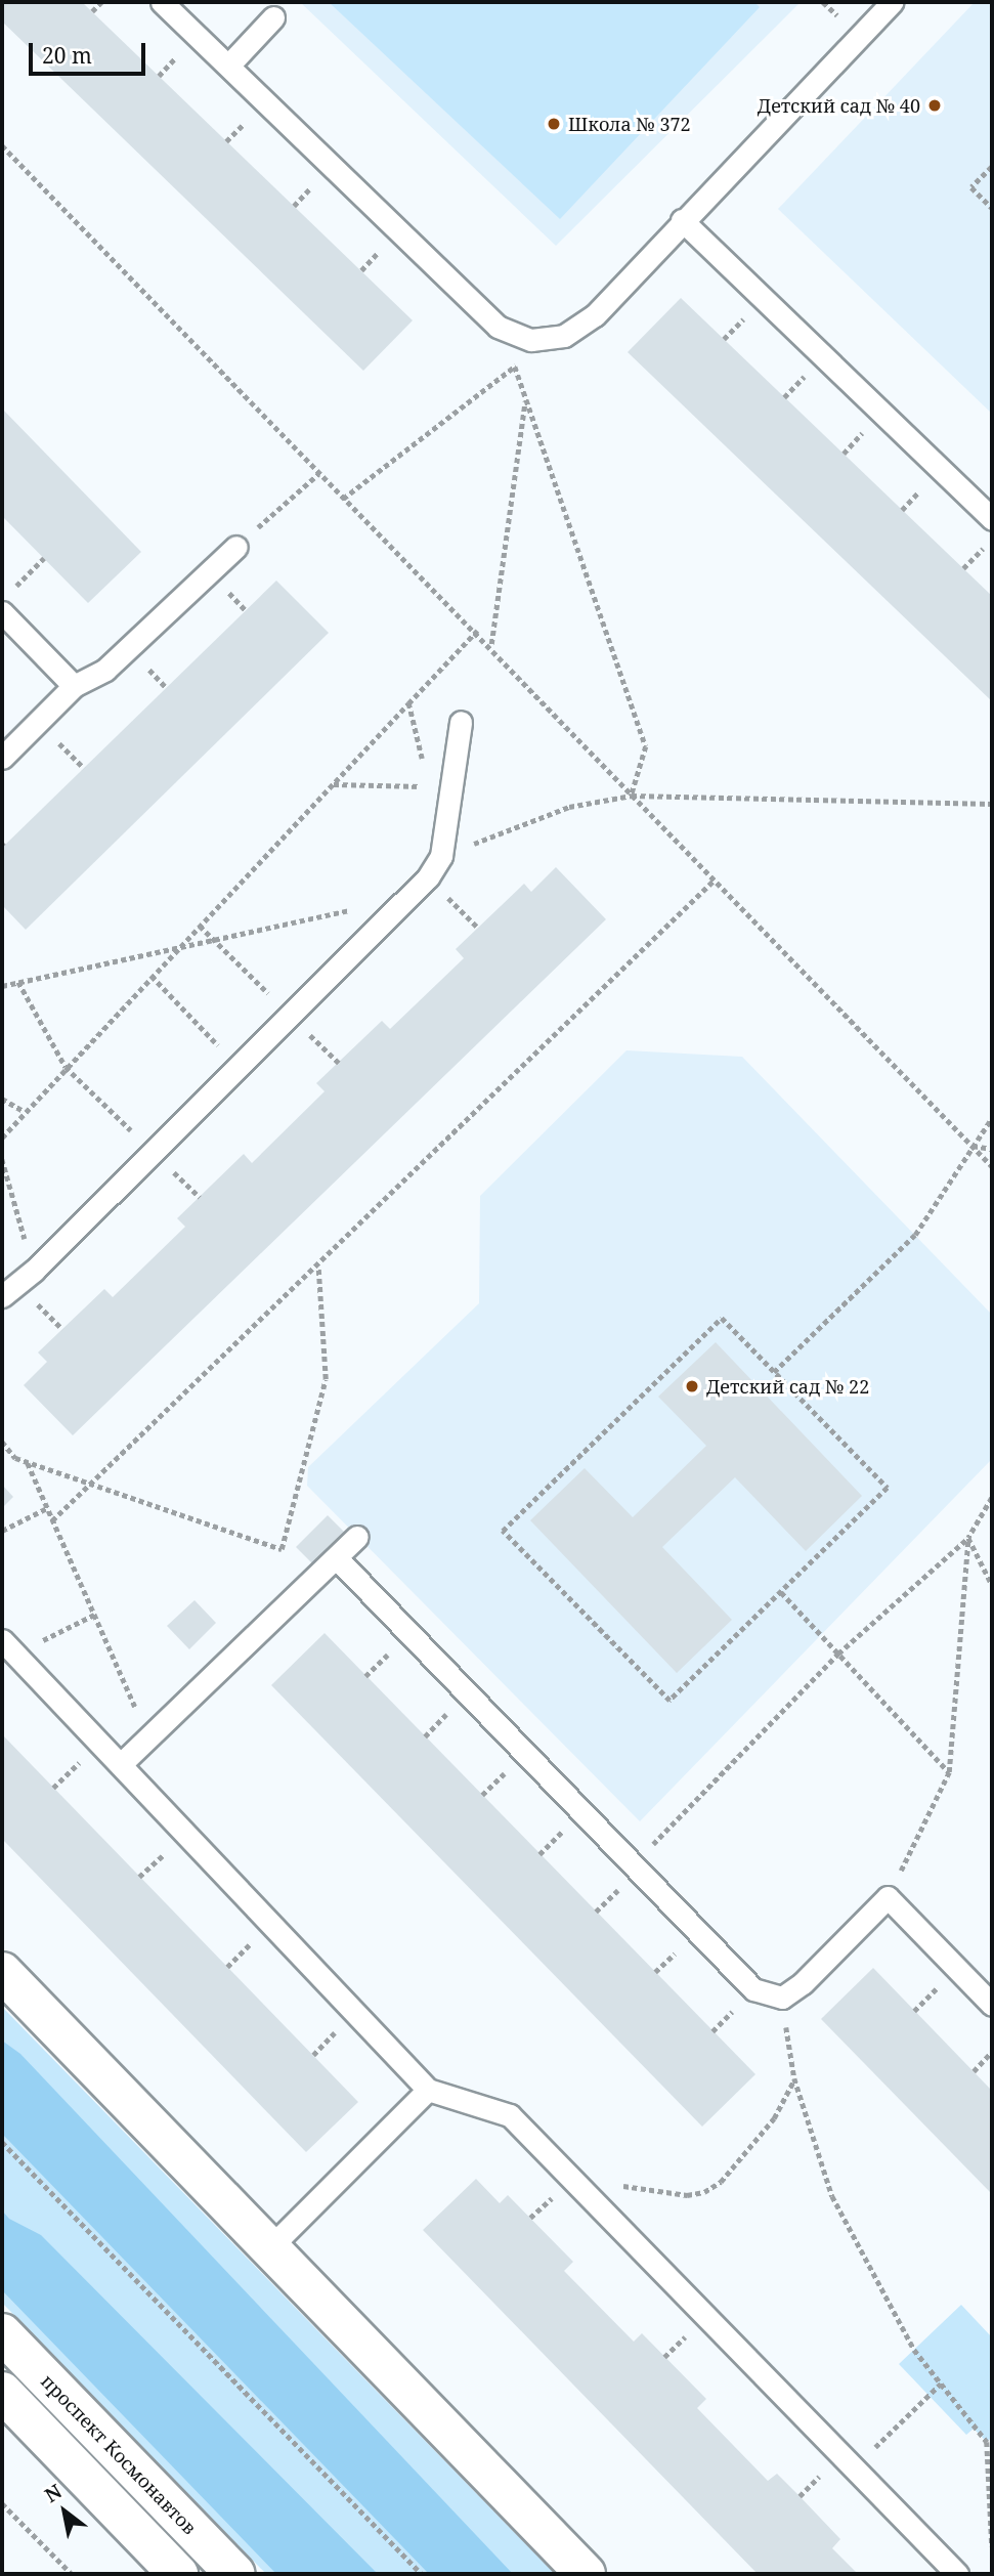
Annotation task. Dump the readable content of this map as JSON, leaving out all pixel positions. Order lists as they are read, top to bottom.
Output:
{
  "streets": {
    "street": ["проспект Космонавтов"]
  },
  "places": ["Детский сад № 40", "Школа № 372", "Детский сад № 22"],
  "scale_bar": "20 m",
  "north": "top left"
}
